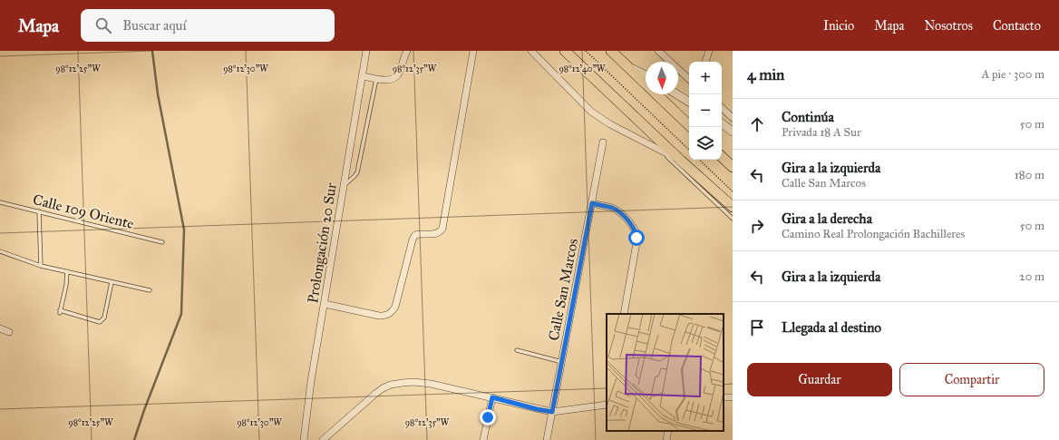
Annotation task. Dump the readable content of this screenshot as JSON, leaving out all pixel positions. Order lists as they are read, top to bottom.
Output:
{
  "streets": {
    "street": ["Prolongación 20 Sur", "Calle San Marcos"],
    "lane": ["Calle 109 Oriente"]
  },
  "north": "bottom",
  "page": {
    "header": "Mapa",
    "search": "Buscar aquí",
    "nav": [
      "Inicio",
      "Mapa",
      "Nosotros",
      "Contacto"
    ],
    "heading": ["4 min", "A pie · 300 m"],
    "map_buttons": ["+", "−"],
    "list": [
      ["Continúa", "Privada 18 A Sur", "50 m"],
      ["Gira a la izquierda", "Calle San Marcos", "180 m"],
      ["Gira a la derecha", "Camino Real Prolongación Bachilleres", "50 m"],
      ["Gira a la izquierda", "20 m"],
      "Llegada al destino"
    ],
    "buttons": ["Guardar", "Compartir"]
  },
  "coordinates": [
    "98°12'25\"W",
    "98°12'30\"W",
    "98°12'35\"W",
    "98°12'40\"W"
  ]
}
